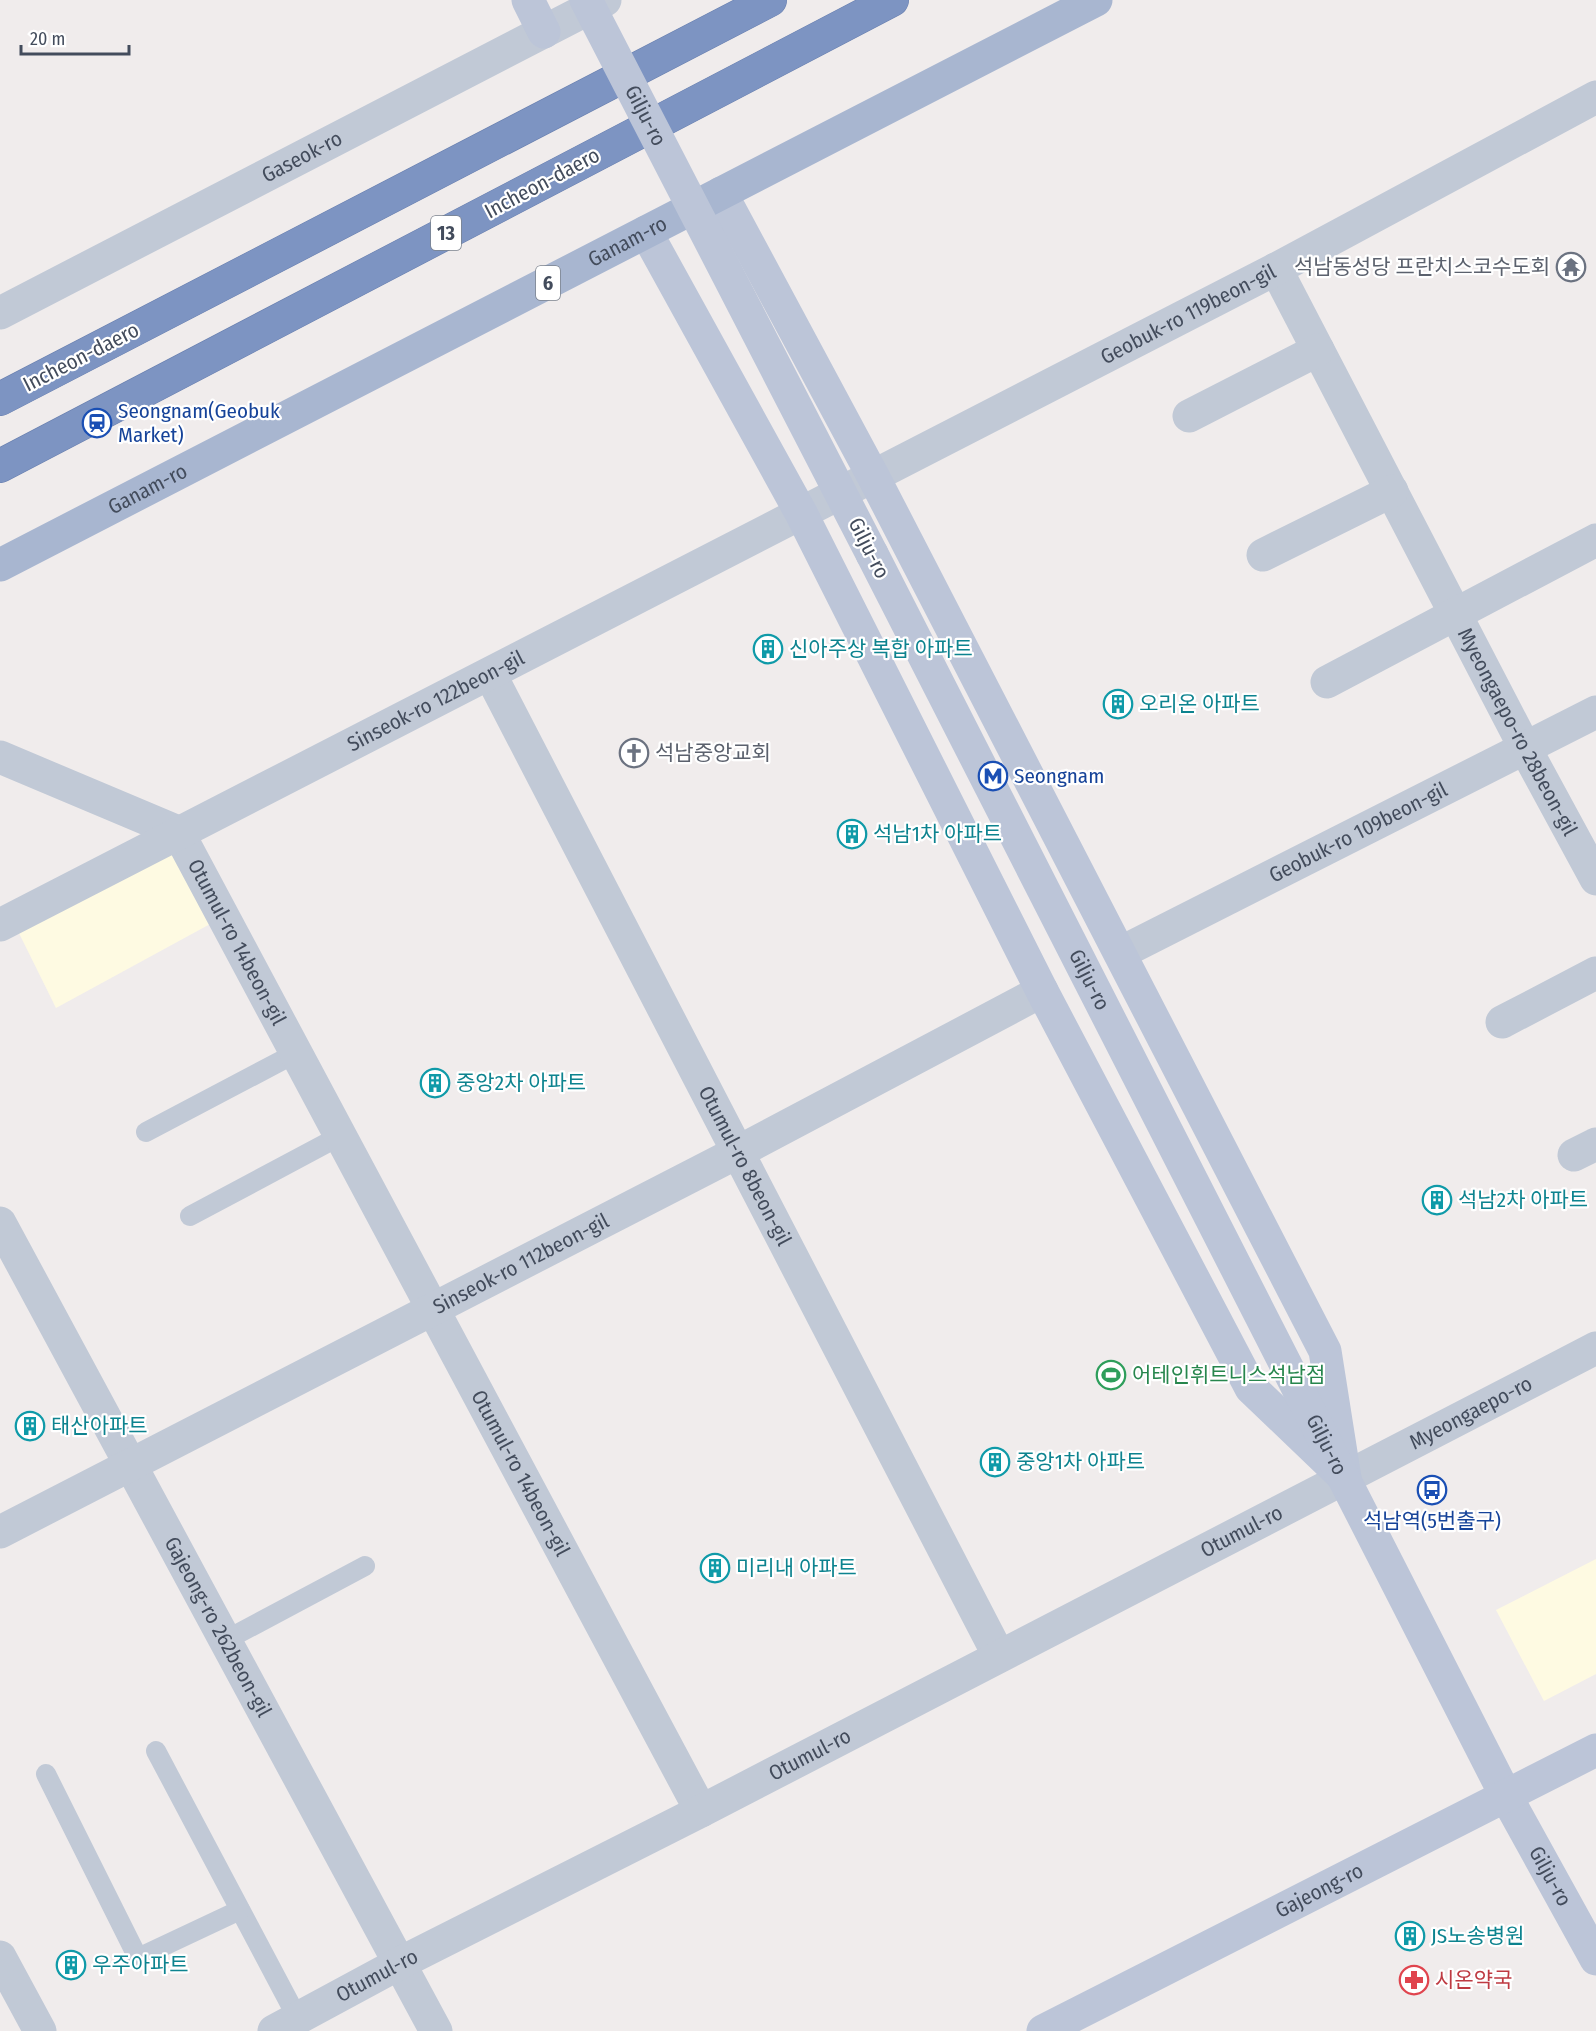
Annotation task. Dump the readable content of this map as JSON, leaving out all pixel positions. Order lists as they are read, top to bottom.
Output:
{
  "streets": {
    "highway": ["Incheon-daero", "13"],
    "main road": [
      "Gilju-ro",
      "Ganam-ro",
      "6",
      "Gajeong-ro"
    ],
    "street": [
      "Gaseok-ro",
      "Geobuk-ro 119beon-gil",
      "Sinseok-ro 122beon-gil",
      "Myeongaepo-ro 28beon-gil",
      "Geobuk-ro 109beon-gil",
      "Otumul-ro 14beon-gil",
      "Otumul-ro 8beon-gil",
      "Sinseok-ro 112beon-gil",
      "Myeongaepo-ro",
      "Otumul-ro",
      "Gajeong-ro 262beon-gil"
    ]
  },
  "crossings": [
    ["Gilju-ro", "Myeongaepo-ro"],
    ["Gilju-ro", "Otumul-ro"],
    ["Gilju-ro", "Gajeong-ro"],
    ["Geobuk-ro 119beon-gil", "Sinseok-ro 122beon-gil"],
    ["Geobuk-ro 119beon-gil", "Myeongaepo-ro 28beon-gil"],
    ["Sinseok-ro 122beon-gil", "Otumul-ro 14beon-gil"],
    ["Sinseok-ro 122beon-gil", "Otumul-ro 8beon-gil"],
    ["Myeongaepo-ro 28beon-gil", "Geobuk-ro 109beon-gil"],
    ["Otumul-ro 14beon-gil", "Sinseok-ro 112beon-gil"],
    ["Otumul-ro 14beon-gil", "Otumul-ro"],
    ["Otumul-ro 8beon-gil", "Sinseok-ro 112beon-gil"],
    ["Otumul-ro 8beon-gil", "Otumul-ro"],
    ["Sinseok-ro 112beon-gil", "Gajeong-ro 262beon-gil"],
    ["Myeongaepo-ro", "Otumul-ro"],
    ["Otumul-ro", "Gajeong-ro 262beon-gil"]
  ],
  "places": {
    "temple": ["석남동성당 프란치스코수도회"],
    "station": ["Seongnam(Geobuk Market)"],
    "building": [
      "신아주상 복합 아파트",
      "오리온 아파트",
      "석남1차 아파트",
      "중앙2차 아파트",
      "석남2차 아파트",
      "태산아파트",
      "중앙1차 아파트",
      "미리내 아파트",
      "JS노송병원",
      "우주아파트"
    ],
    "church": ["석남중앙교회"],
    "metro station": ["Seongnam"],
    "sports": ["어테인휘트니스석남점"],
    "bus stop": ["석남역(5번출구)"],
    "pharmacy": ["시온약국"]
  },
  "scale_bar": "20 m"
}
